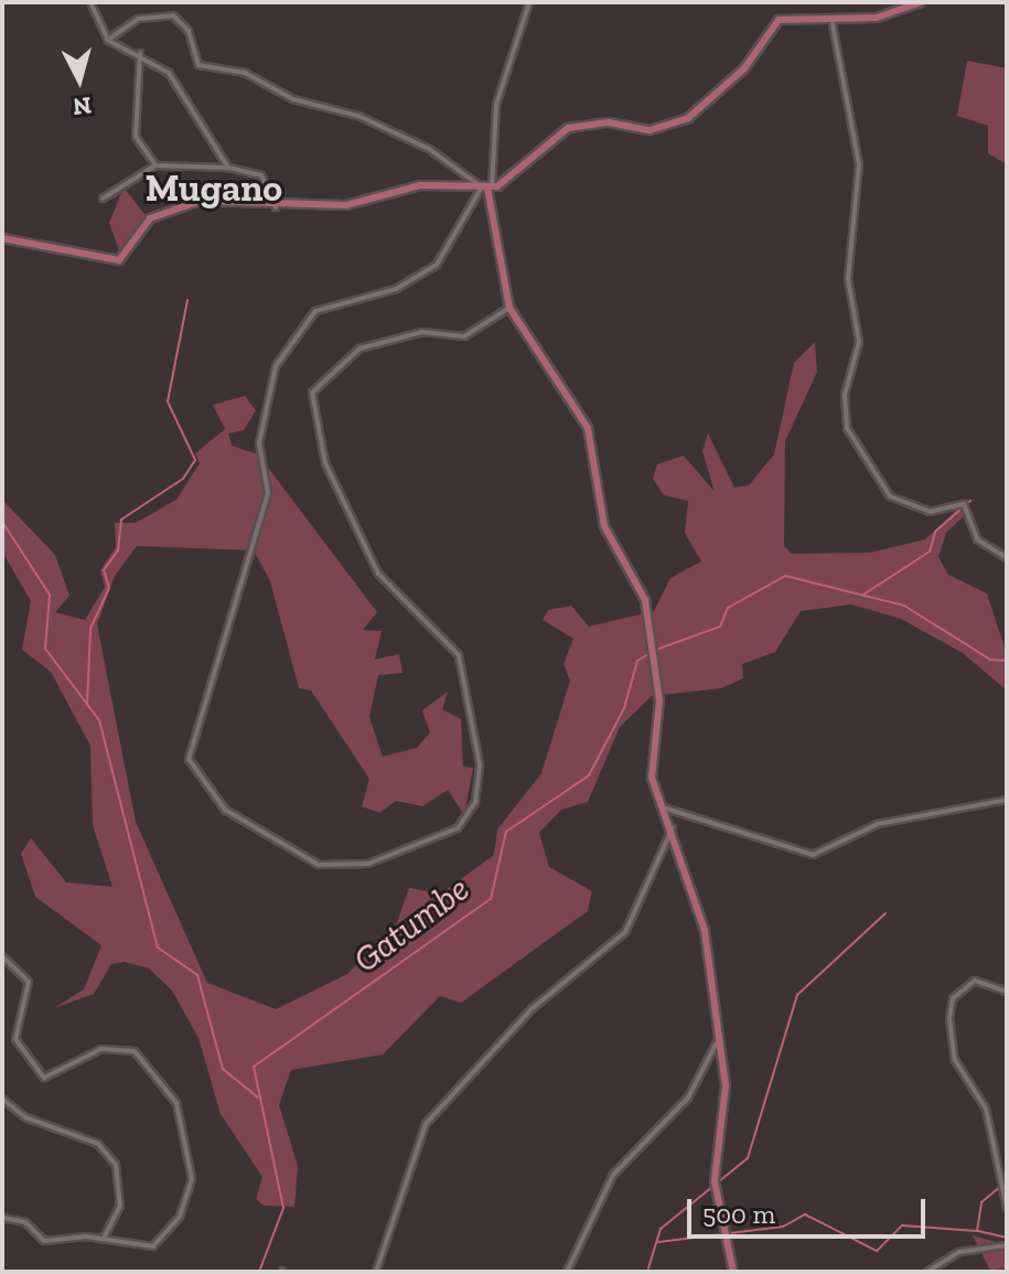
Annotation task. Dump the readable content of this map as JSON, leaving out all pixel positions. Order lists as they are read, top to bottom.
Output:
{
  "districts": ["Mugano"],
  "water": ["Gatumbe"],
  "scale_bar": "500 m",
  "north": "bottom"
}
